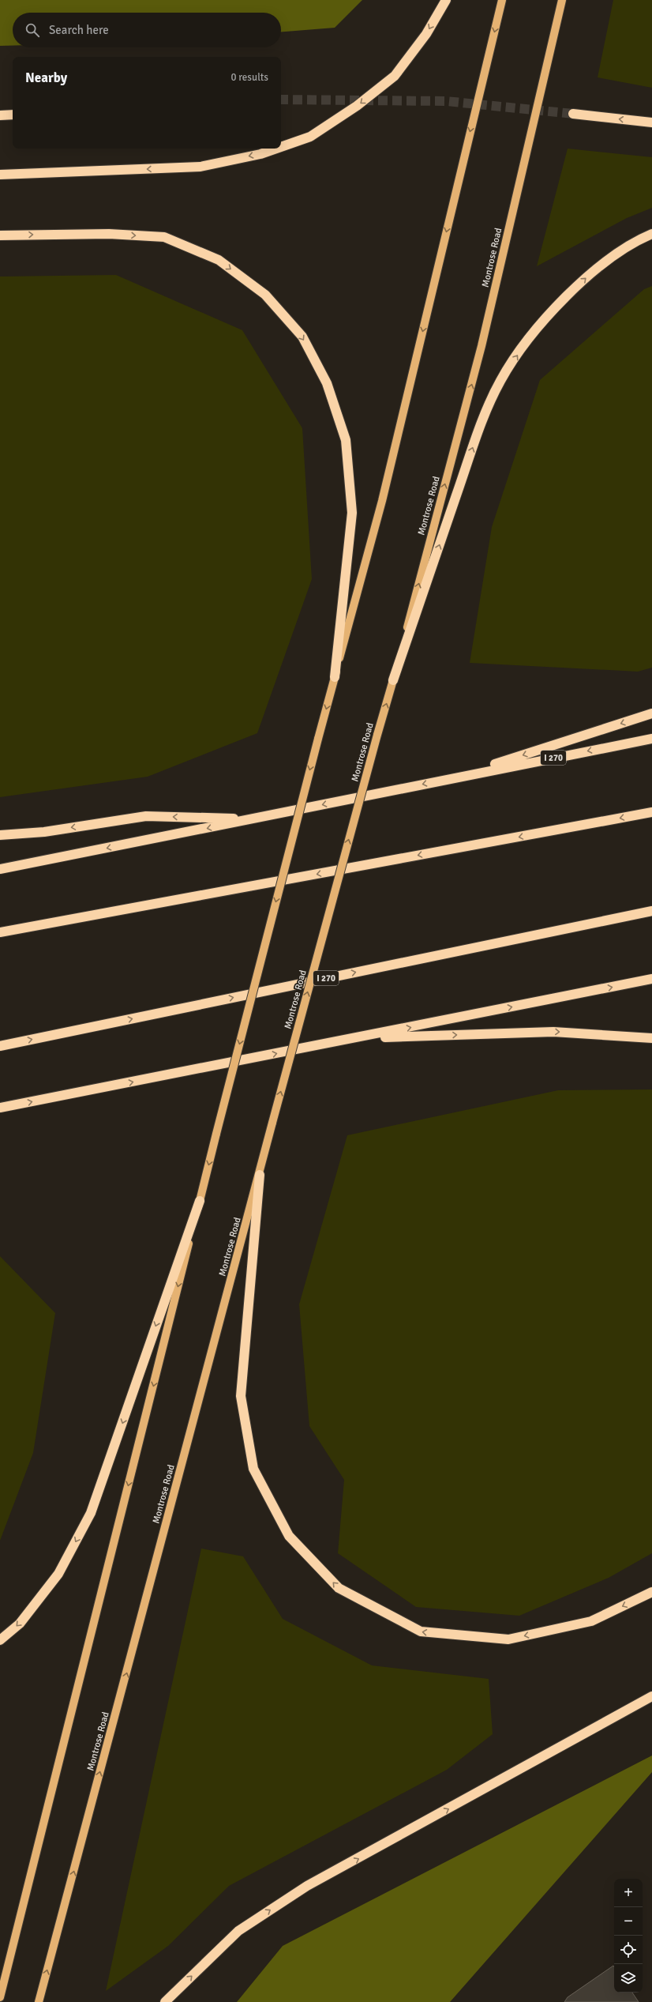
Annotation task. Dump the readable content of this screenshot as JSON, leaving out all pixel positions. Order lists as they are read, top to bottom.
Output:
{
  "streets": {
    "highway": ["I 270"],
    "main road": ["Montrose Road"]
  },
  "page": {
    "search": "Search here",
    "heading": ["Nearby", "0 results"],
    "map_buttons": ["+", "−"]
  }
}
